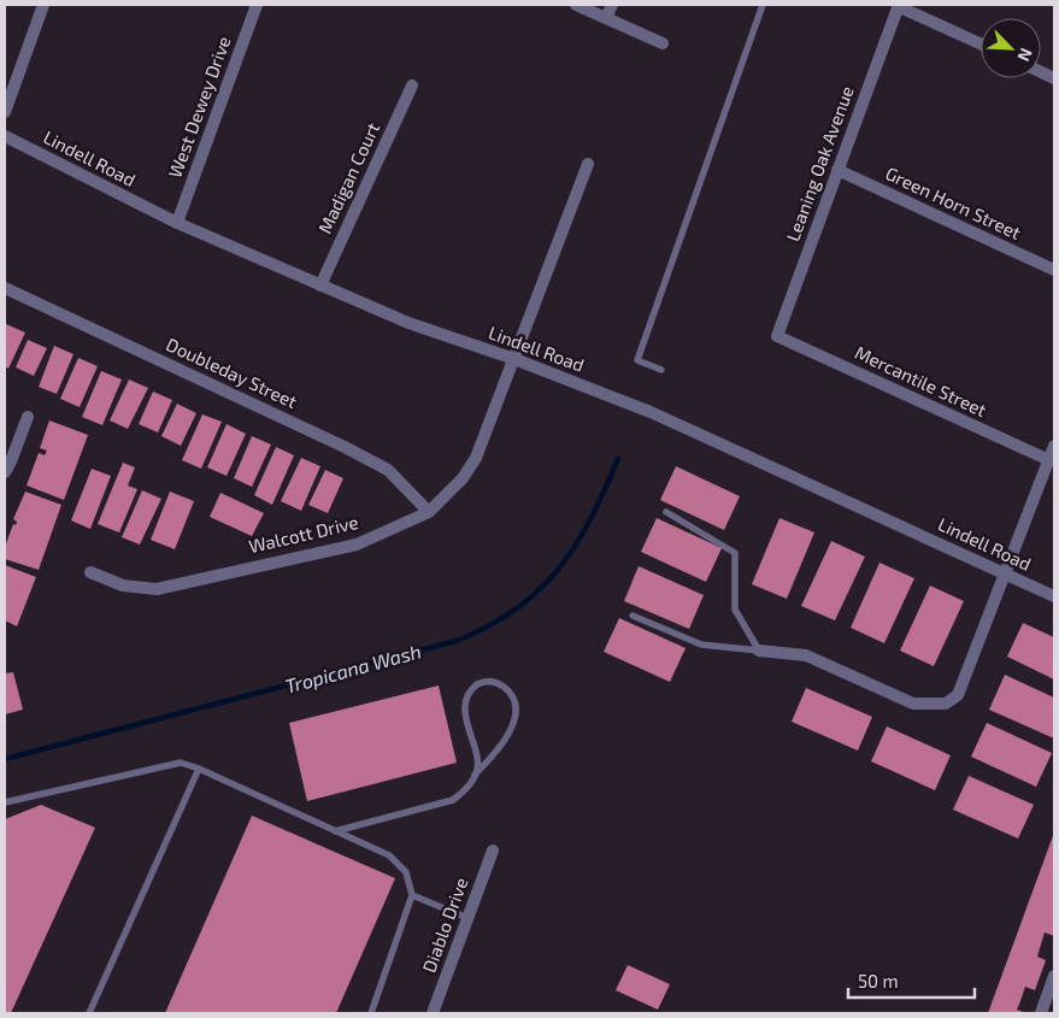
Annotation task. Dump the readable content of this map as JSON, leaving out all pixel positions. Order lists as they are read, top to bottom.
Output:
{
  "streets": {
    "street": [
      "West Dewey Drive",
      "Lindell Road",
      "Leaning Oak Avenue",
      "Madigan Court",
      "Green Horn Street",
      "Doubleday Street",
      "Mercantile Street",
      "Walcott Drive",
      "Diablo Drive"
    ]
  },
  "crossings": [
    ["West Dewey Drive", "Lindell Road"],
    ["Lindell Road", "Madigan Court"],
    ["Lindell Road", "Walcott Drive"],
    ["Leaning Oak Avenue", "Green Horn Street"],
    ["Leaning Oak Avenue", "Mercantile Street"],
    ["Doubleday Street", "Walcott Drive"]
  ],
  "water": ["Tropicana Wash"],
  "scale_bar": "50 m",
  "north": "bottom right"
}
